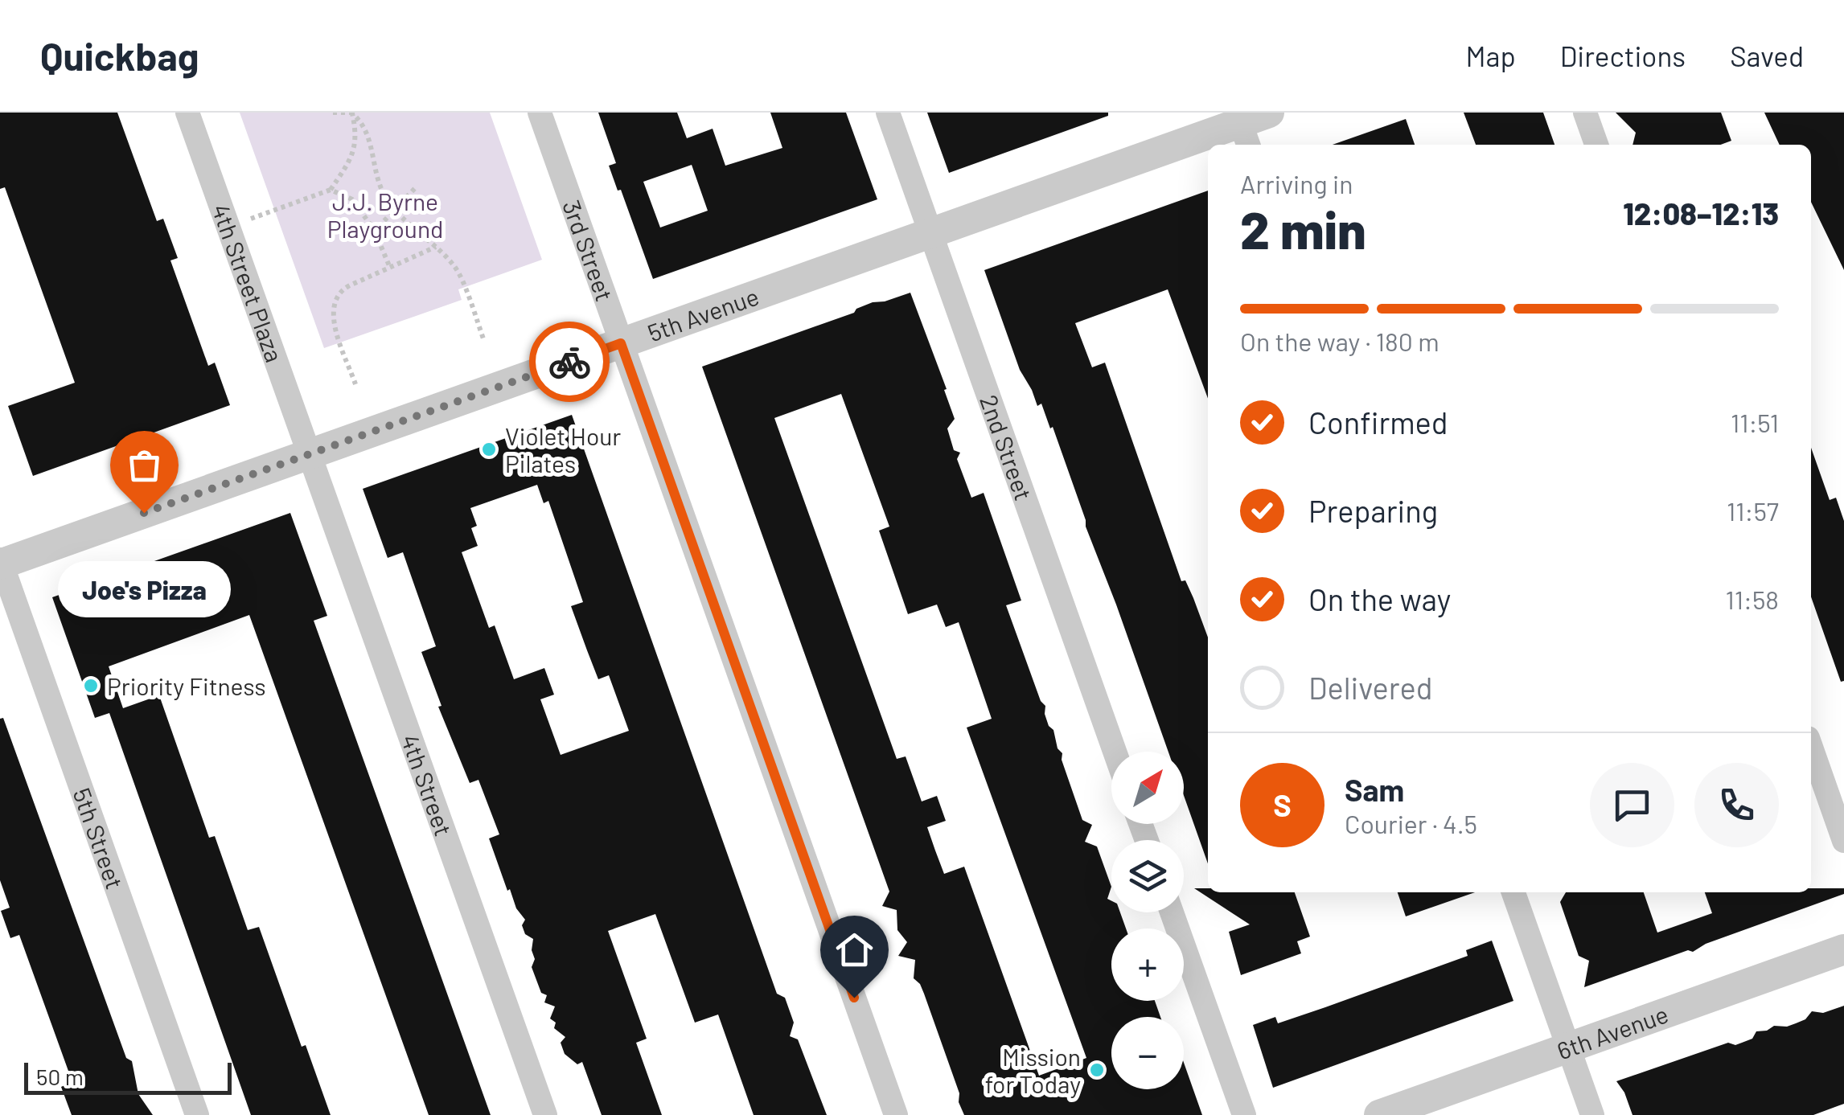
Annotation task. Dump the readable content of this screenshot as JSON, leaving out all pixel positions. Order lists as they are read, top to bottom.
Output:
{
  "streets": {
    "street": [
      "3rd Street",
      "4th Street Plaza",
      "5th Avenue",
      "2nd Street",
      "4th Street",
      "5th Street",
      "6th Avenue"
    ]
  },
  "crossings": [
    ["3rd Street", "5th Avenue"],
    ["4th Street Plaza", "5th Avenue"],
    ["4th Street Plaza", "4th Street"],
    ["5th Avenue", "2nd Street"],
    ["5th Avenue", "4th Street"],
    ["5th Avenue", "5th Street"]
  ],
  "parks": ["J.J. Byrne Playground"],
  "places": [
    "Violet Hour Pilates",
    "Joe's Pizza",
    "Priority Fitness",
    "Mission for Today"
  ],
  "scale_bar": "50 m",
  "north": "top right",
  "page": {
    "header": "Quickbag",
    "nav": ["Map", "Directions", "Saved"],
    "heading": ["2 min", "Arriving in", "12:08–12:13"],
    "panel": ["Sam", "Courier · 4.5"],
    "bar": "On the way · 180 m",
    "list": [
      ["Confirmed", "11:51"],
      ["Preparing", "11:57"],
      ["On the way", "11:58"],
      "Delivered"
    ],
    "bubble": "Joe's Pizza",
    "map_buttons": ["+", "−"],
    "round": "S",
    "scale": "50 m"
  }
}
